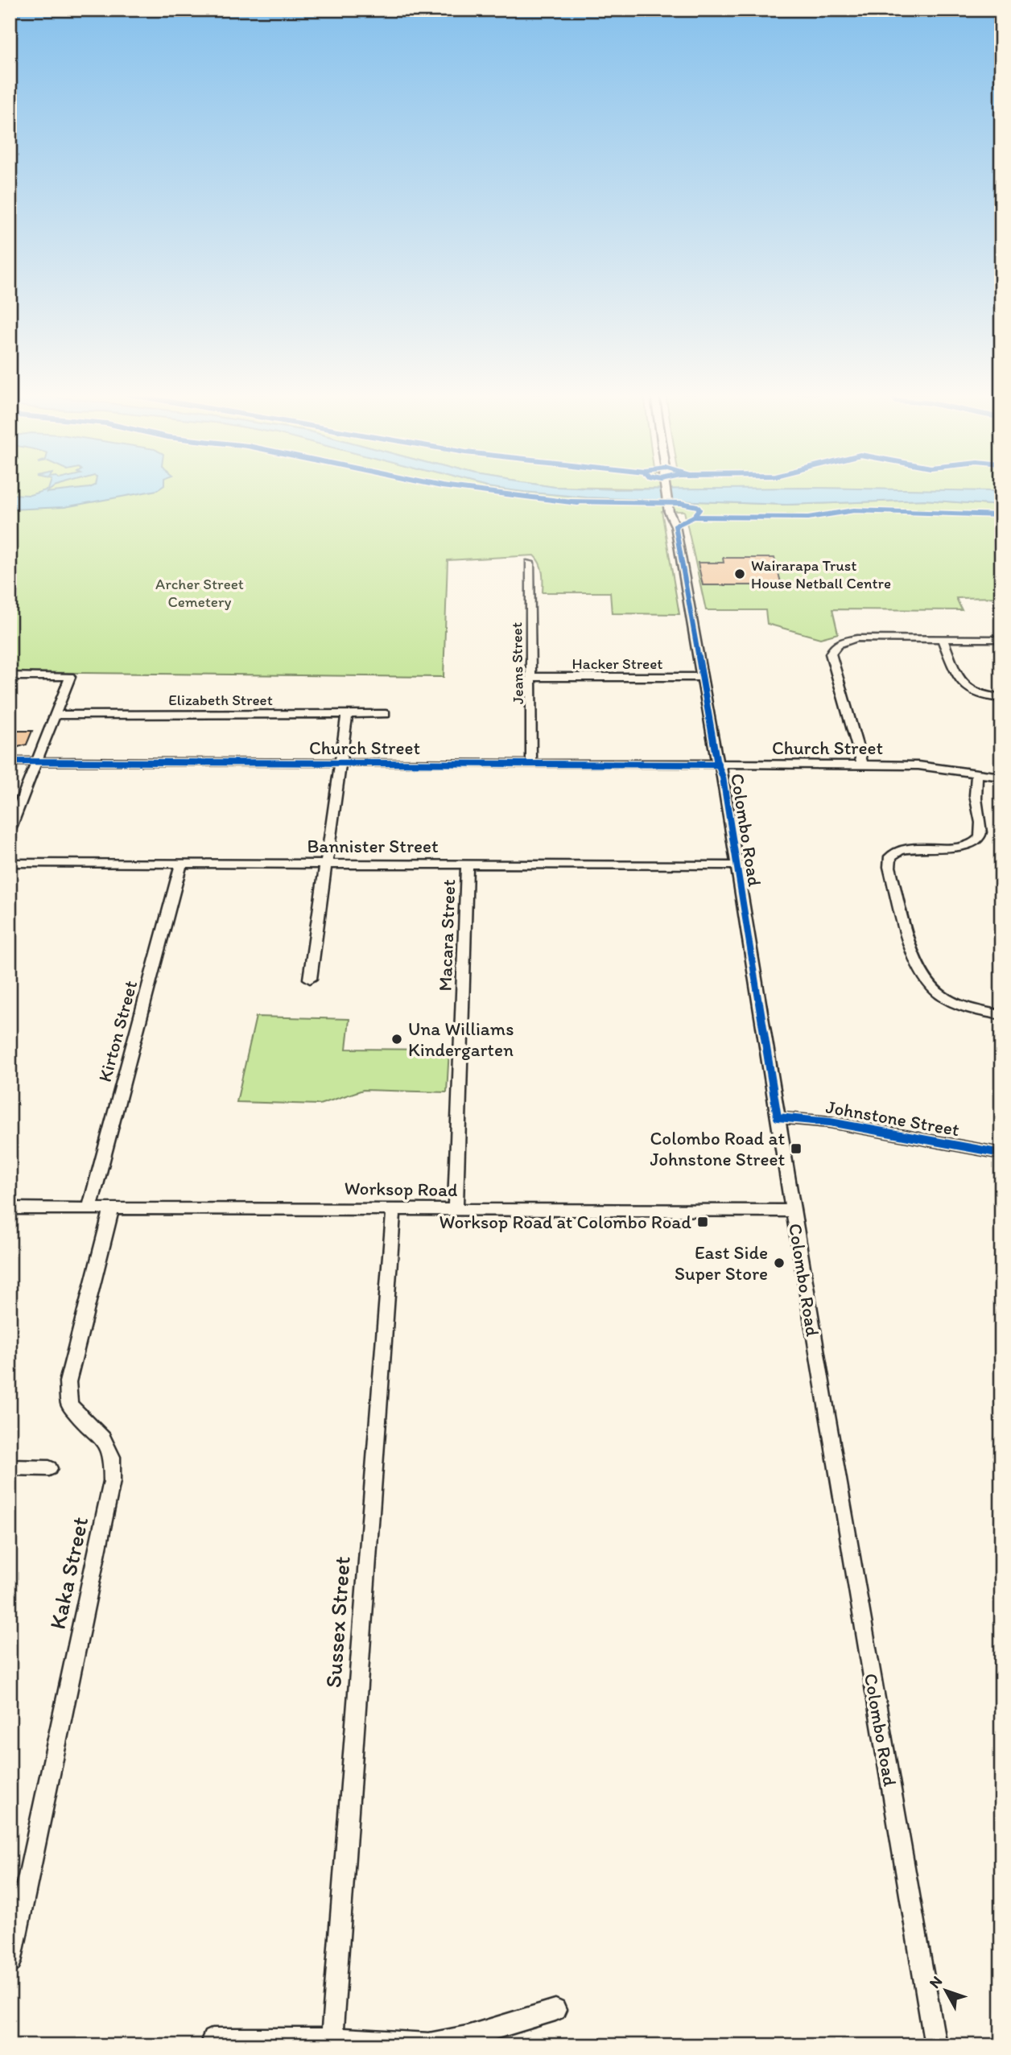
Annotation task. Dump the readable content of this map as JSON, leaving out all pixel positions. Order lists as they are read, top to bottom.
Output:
{
  "streets": {
    "street": [
      "Jeans Street",
      "Hacker Street",
      "Elizabeth Street",
      "Church Street",
      "Colombo Road",
      "Bannister Street",
      "Macara Street",
      "Kirton Street",
      "Johnstone Street",
      "Worksop Road",
      "Kaka Street",
      "Sussex Street"
    ]
  },
  "crossings": [
    ["Jeans Street", "Hacker Street"],
    ["Jeans Street", "Church Street"],
    ["Hacker Street", "Colombo Road"],
    ["Church Street", "Colombo Road"],
    ["Colombo Road", "Bannister Street"],
    ["Colombo Road", "Johnstone Street"],
    ["Colombo Road", "Worksop Road"],
    ["Bannister Street", "Macara Street"],
    ["Bannister Street", "Kirton Street"],
    ["Macara Street", "Worksop Road"],
    ["Kirton Street", "Worksop Road"],
    ["Worksop Road", "Kaka Street"],
    ["Worksop Road", "Sussex Street"]
  ],
  "parks": ["Archer Street Cemetery"],
  "places": {
    "other": ["Wairarapa Trust House Netball Centre", "Una Williams Kindergarten", "East Side Super Store"],
    "transit": ["Colombo Road at Johnstone Street", "Worksop Road at Colombo Road"]
  },
  "north": "top left"
}
